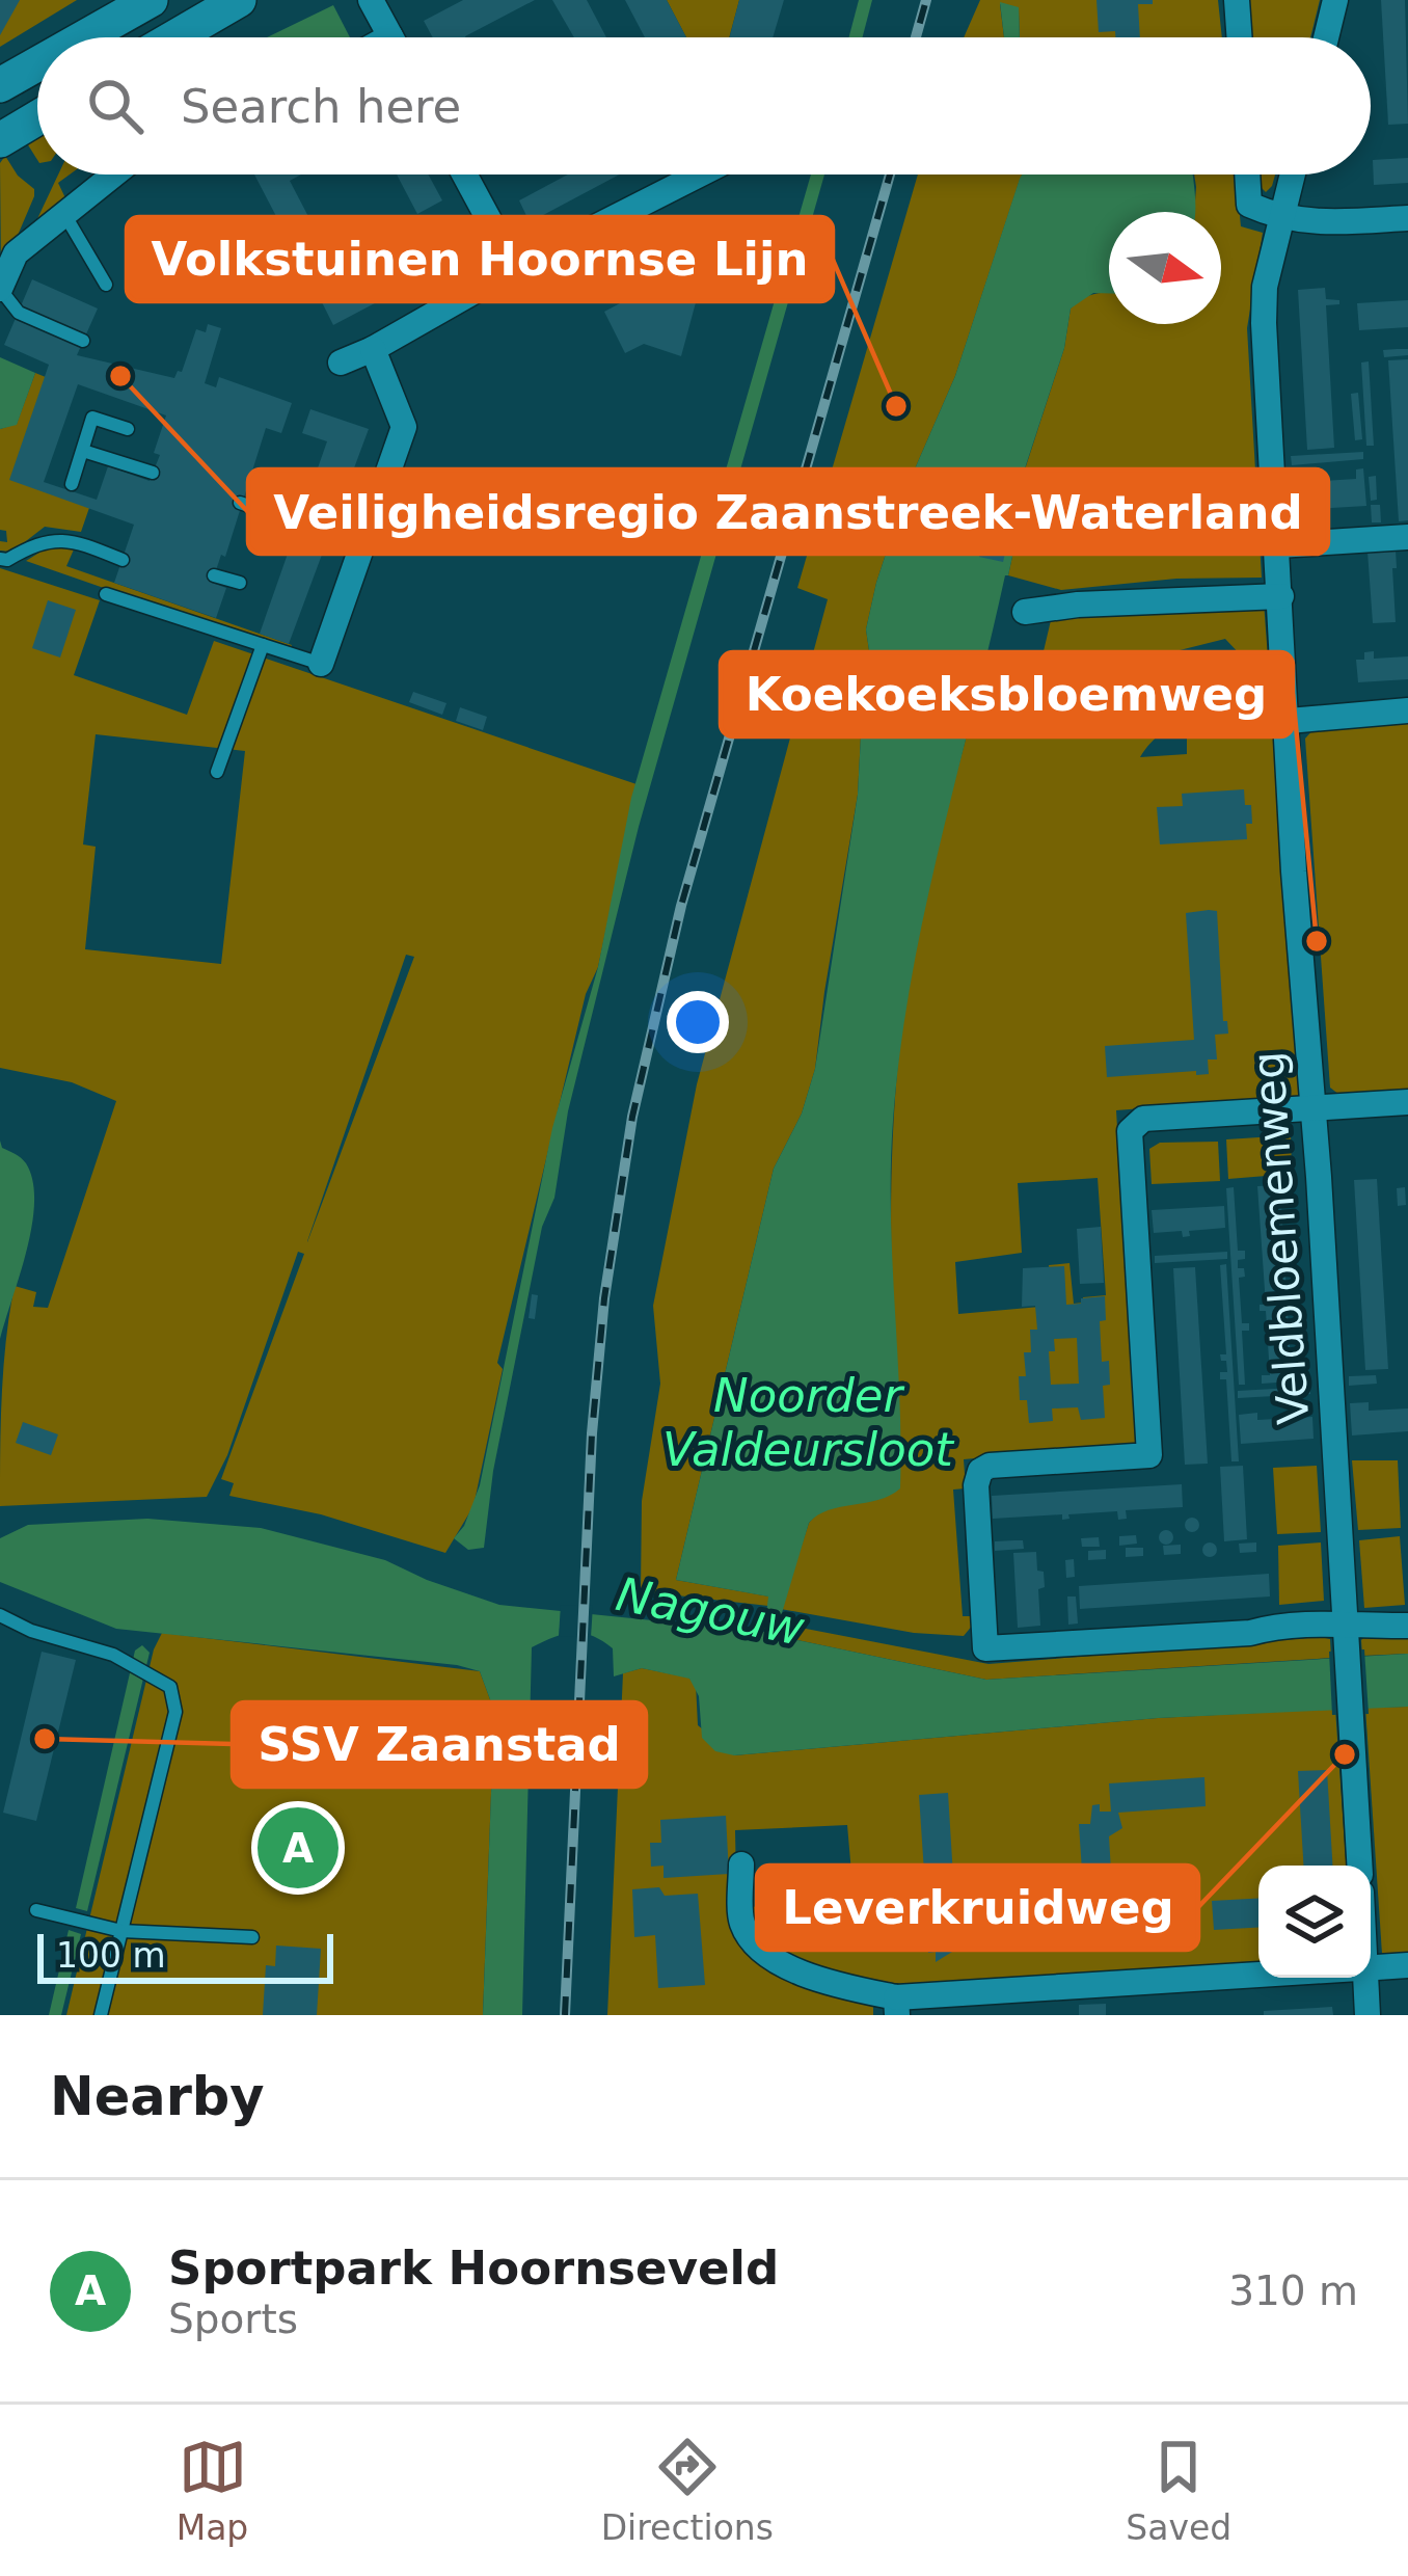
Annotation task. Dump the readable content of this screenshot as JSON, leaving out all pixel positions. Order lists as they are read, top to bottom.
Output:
{
  "streets": {
    "street": ["Veldbloemenweg"]
  },
  "water": ["Noorder Valdeursloot", "Nagouw"],
  "places": [
    "Veiligheidsregio Zaanstreek-Waterland",
    "Volkstuinen Hoornse Lijn",
    "Koekoeksbloemweg",
    "SSV Zaanstad",
    "Leverkruidweg"
  ],
  "scale_bar": "100 m",
  "north": "right",
  "page": {
    "search": "Search here",
    "pins": "A",
    "scale": "100 m",
    "heading": "Nearby",
    "list": [
      {
        "mark": "A",
        "name": "Sportpark Hoornseveld",
        "note": "Sports",
        "value": "310 m"
      }
    ],
    "nav": ["Map", "Directions", "Saved"]
  }
}
